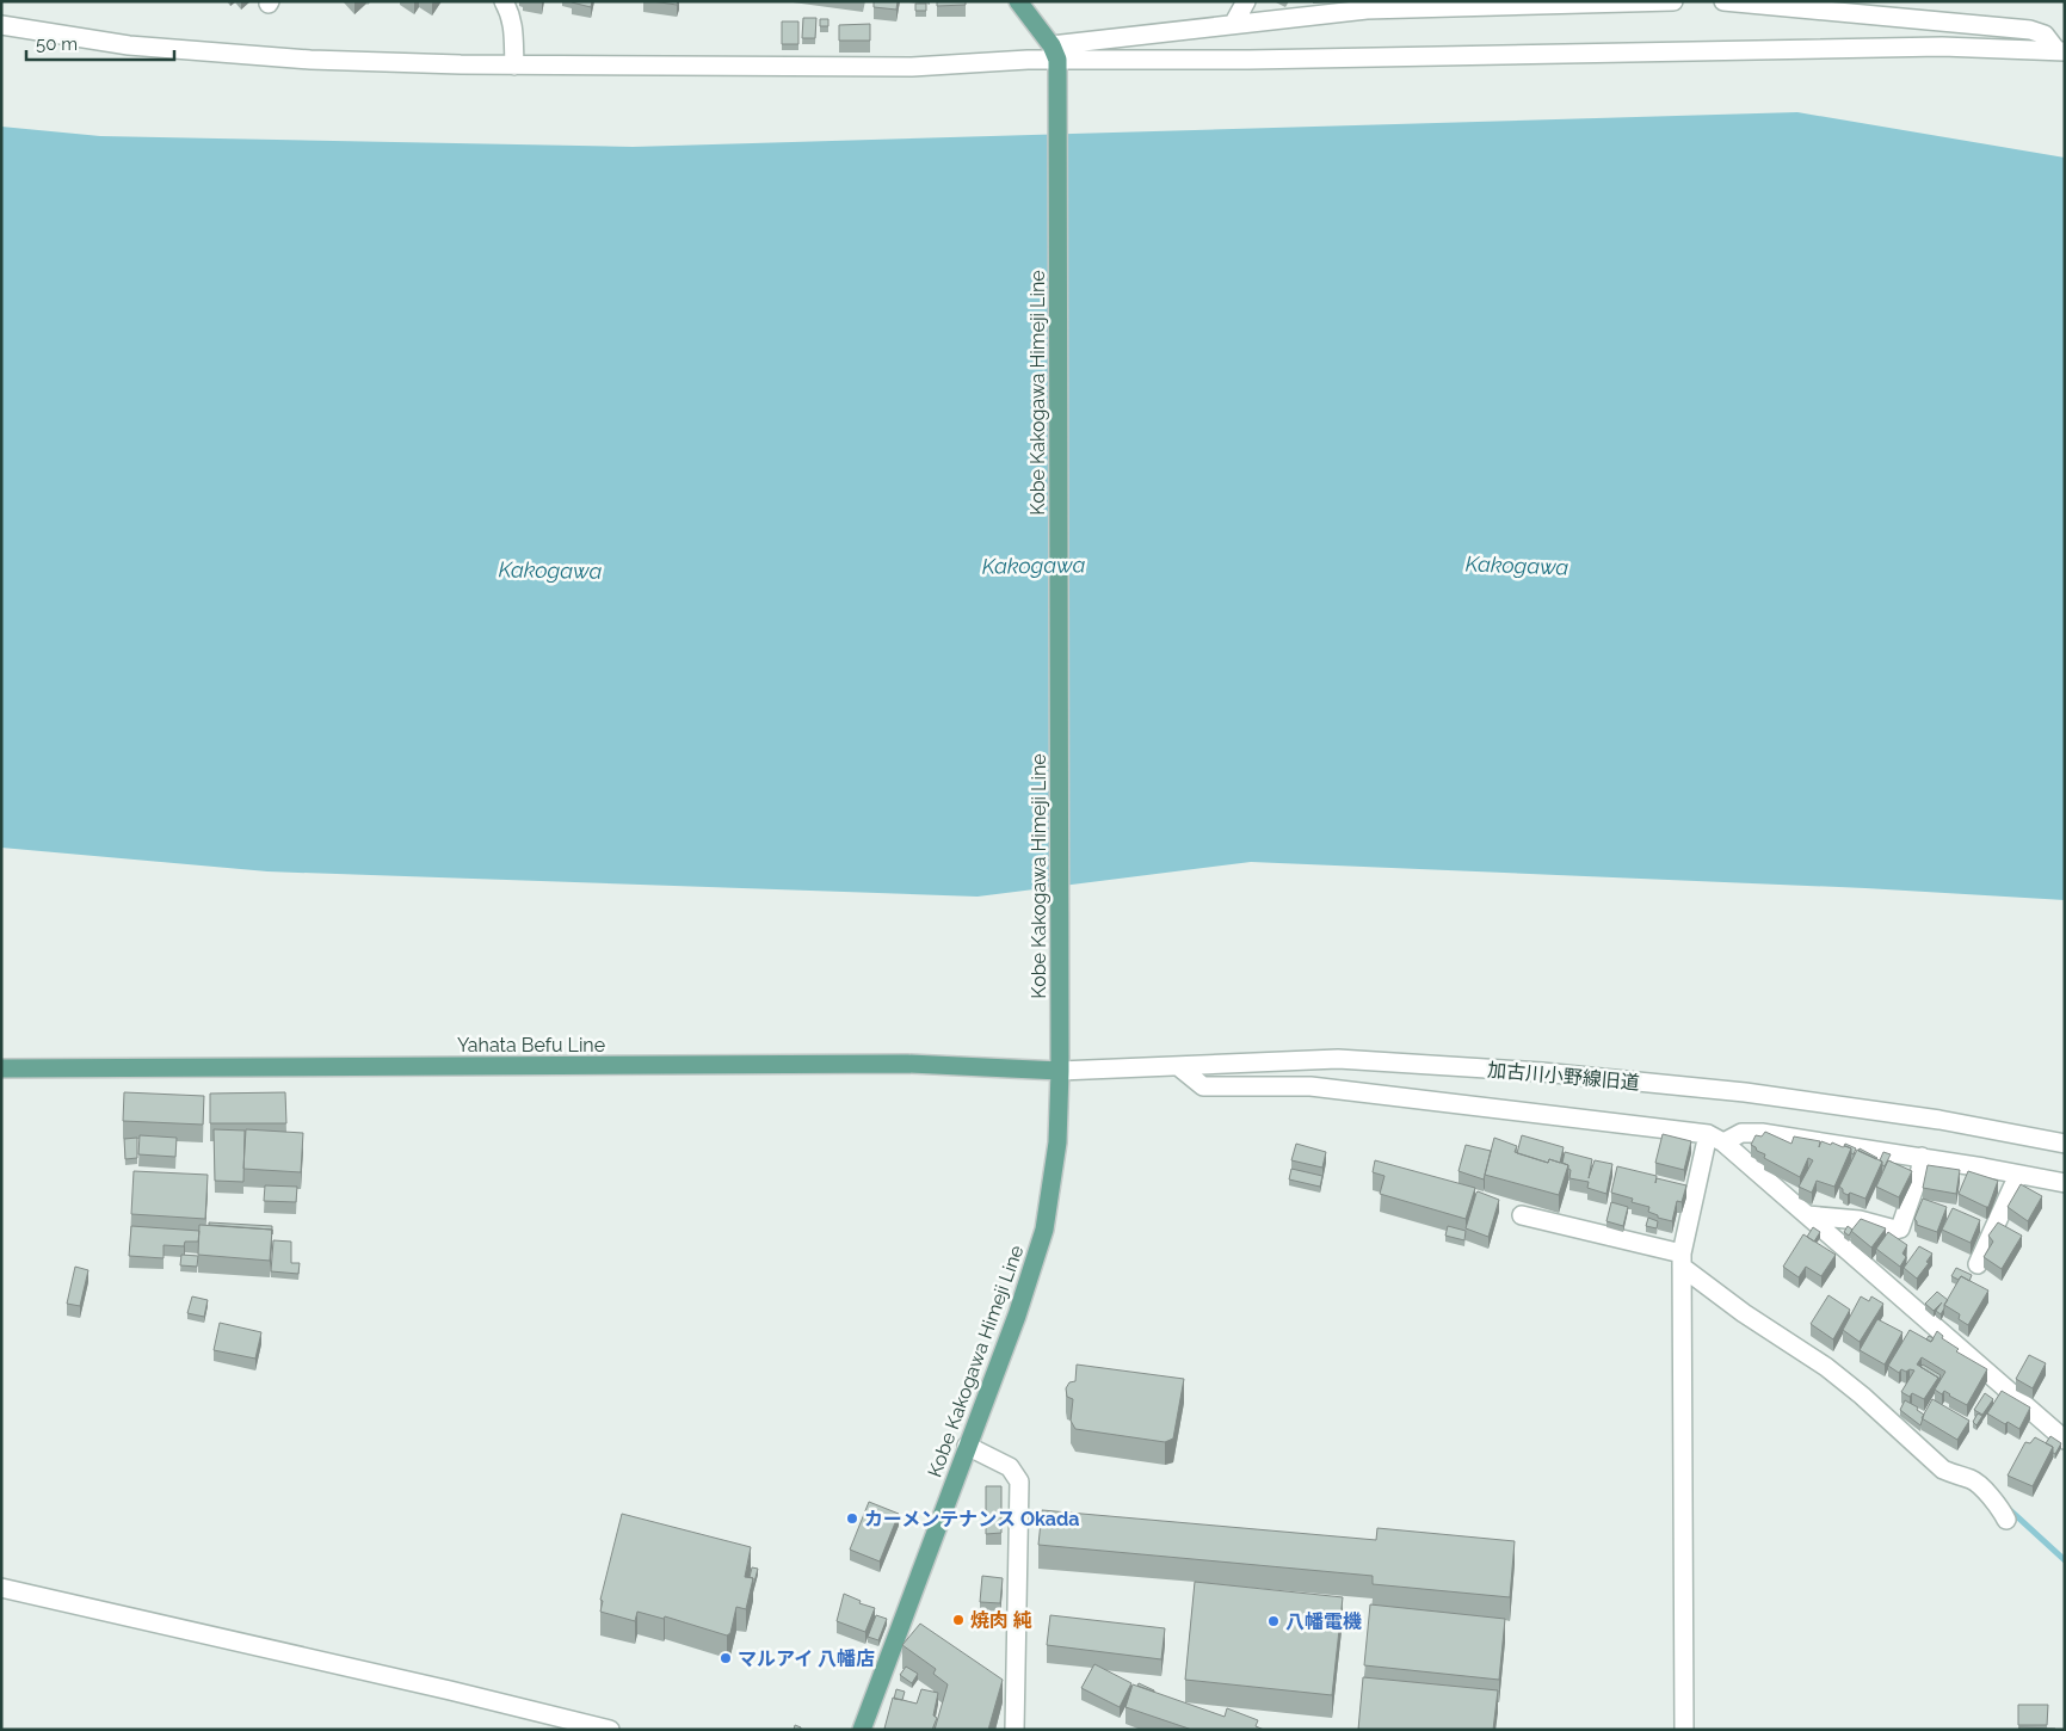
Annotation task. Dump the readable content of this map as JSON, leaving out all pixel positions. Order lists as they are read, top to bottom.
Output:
{
  "streets": {
    "main road": ["Kobe Kakogawa Himeji Line", "Yahata Befu Line"],
    "street": ["加古川小野線旧道"]
  },
  "crossings": [
    ["Kobe Kakogawa Himeji Line", "Yahata Befu Line"],
    ["Kobe Kakogawa Himeji Line", "加古川小野線旧道"],
    ["Yahata Befu Line", "加古川小野線旧道"]
  ],
  "water": ["Kakogawa"],
  "places": [
    "カーメンテナンス Okada",
    "焼肉 純",
    "八幡電機",
    "マルアイ 八幡店"
  ],
  "scale_bar": "50 m"
}
